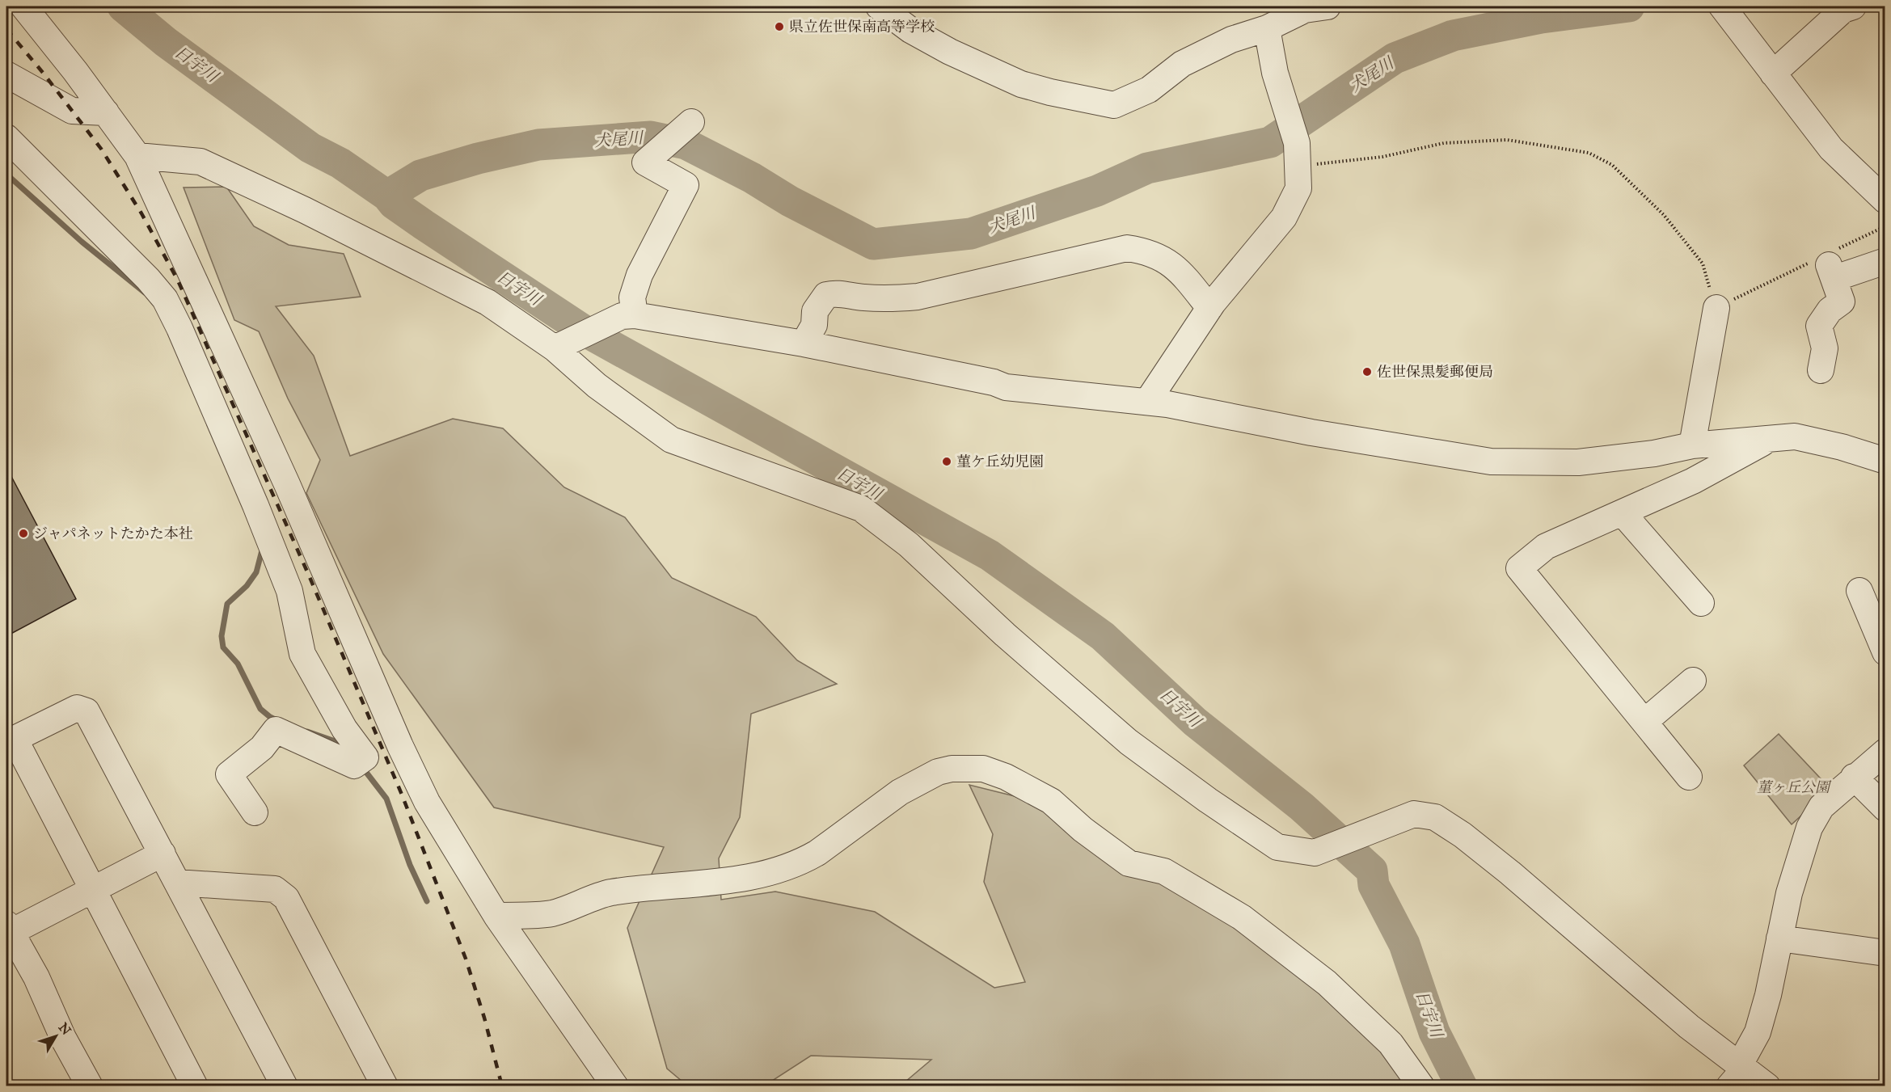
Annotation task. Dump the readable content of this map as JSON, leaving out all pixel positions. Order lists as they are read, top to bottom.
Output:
{
  "water": ["日宇川", "犬尾川"],
  "parks": ["菫ヶ丘公園"],
  "places": [
    "県立佐世保南高等学校",
    "佐世保黒髪郵便局",
    "菫ケ丘幼児園",
    "ジャパネットたかた本社"
  ],
  "north": "top right"
}
